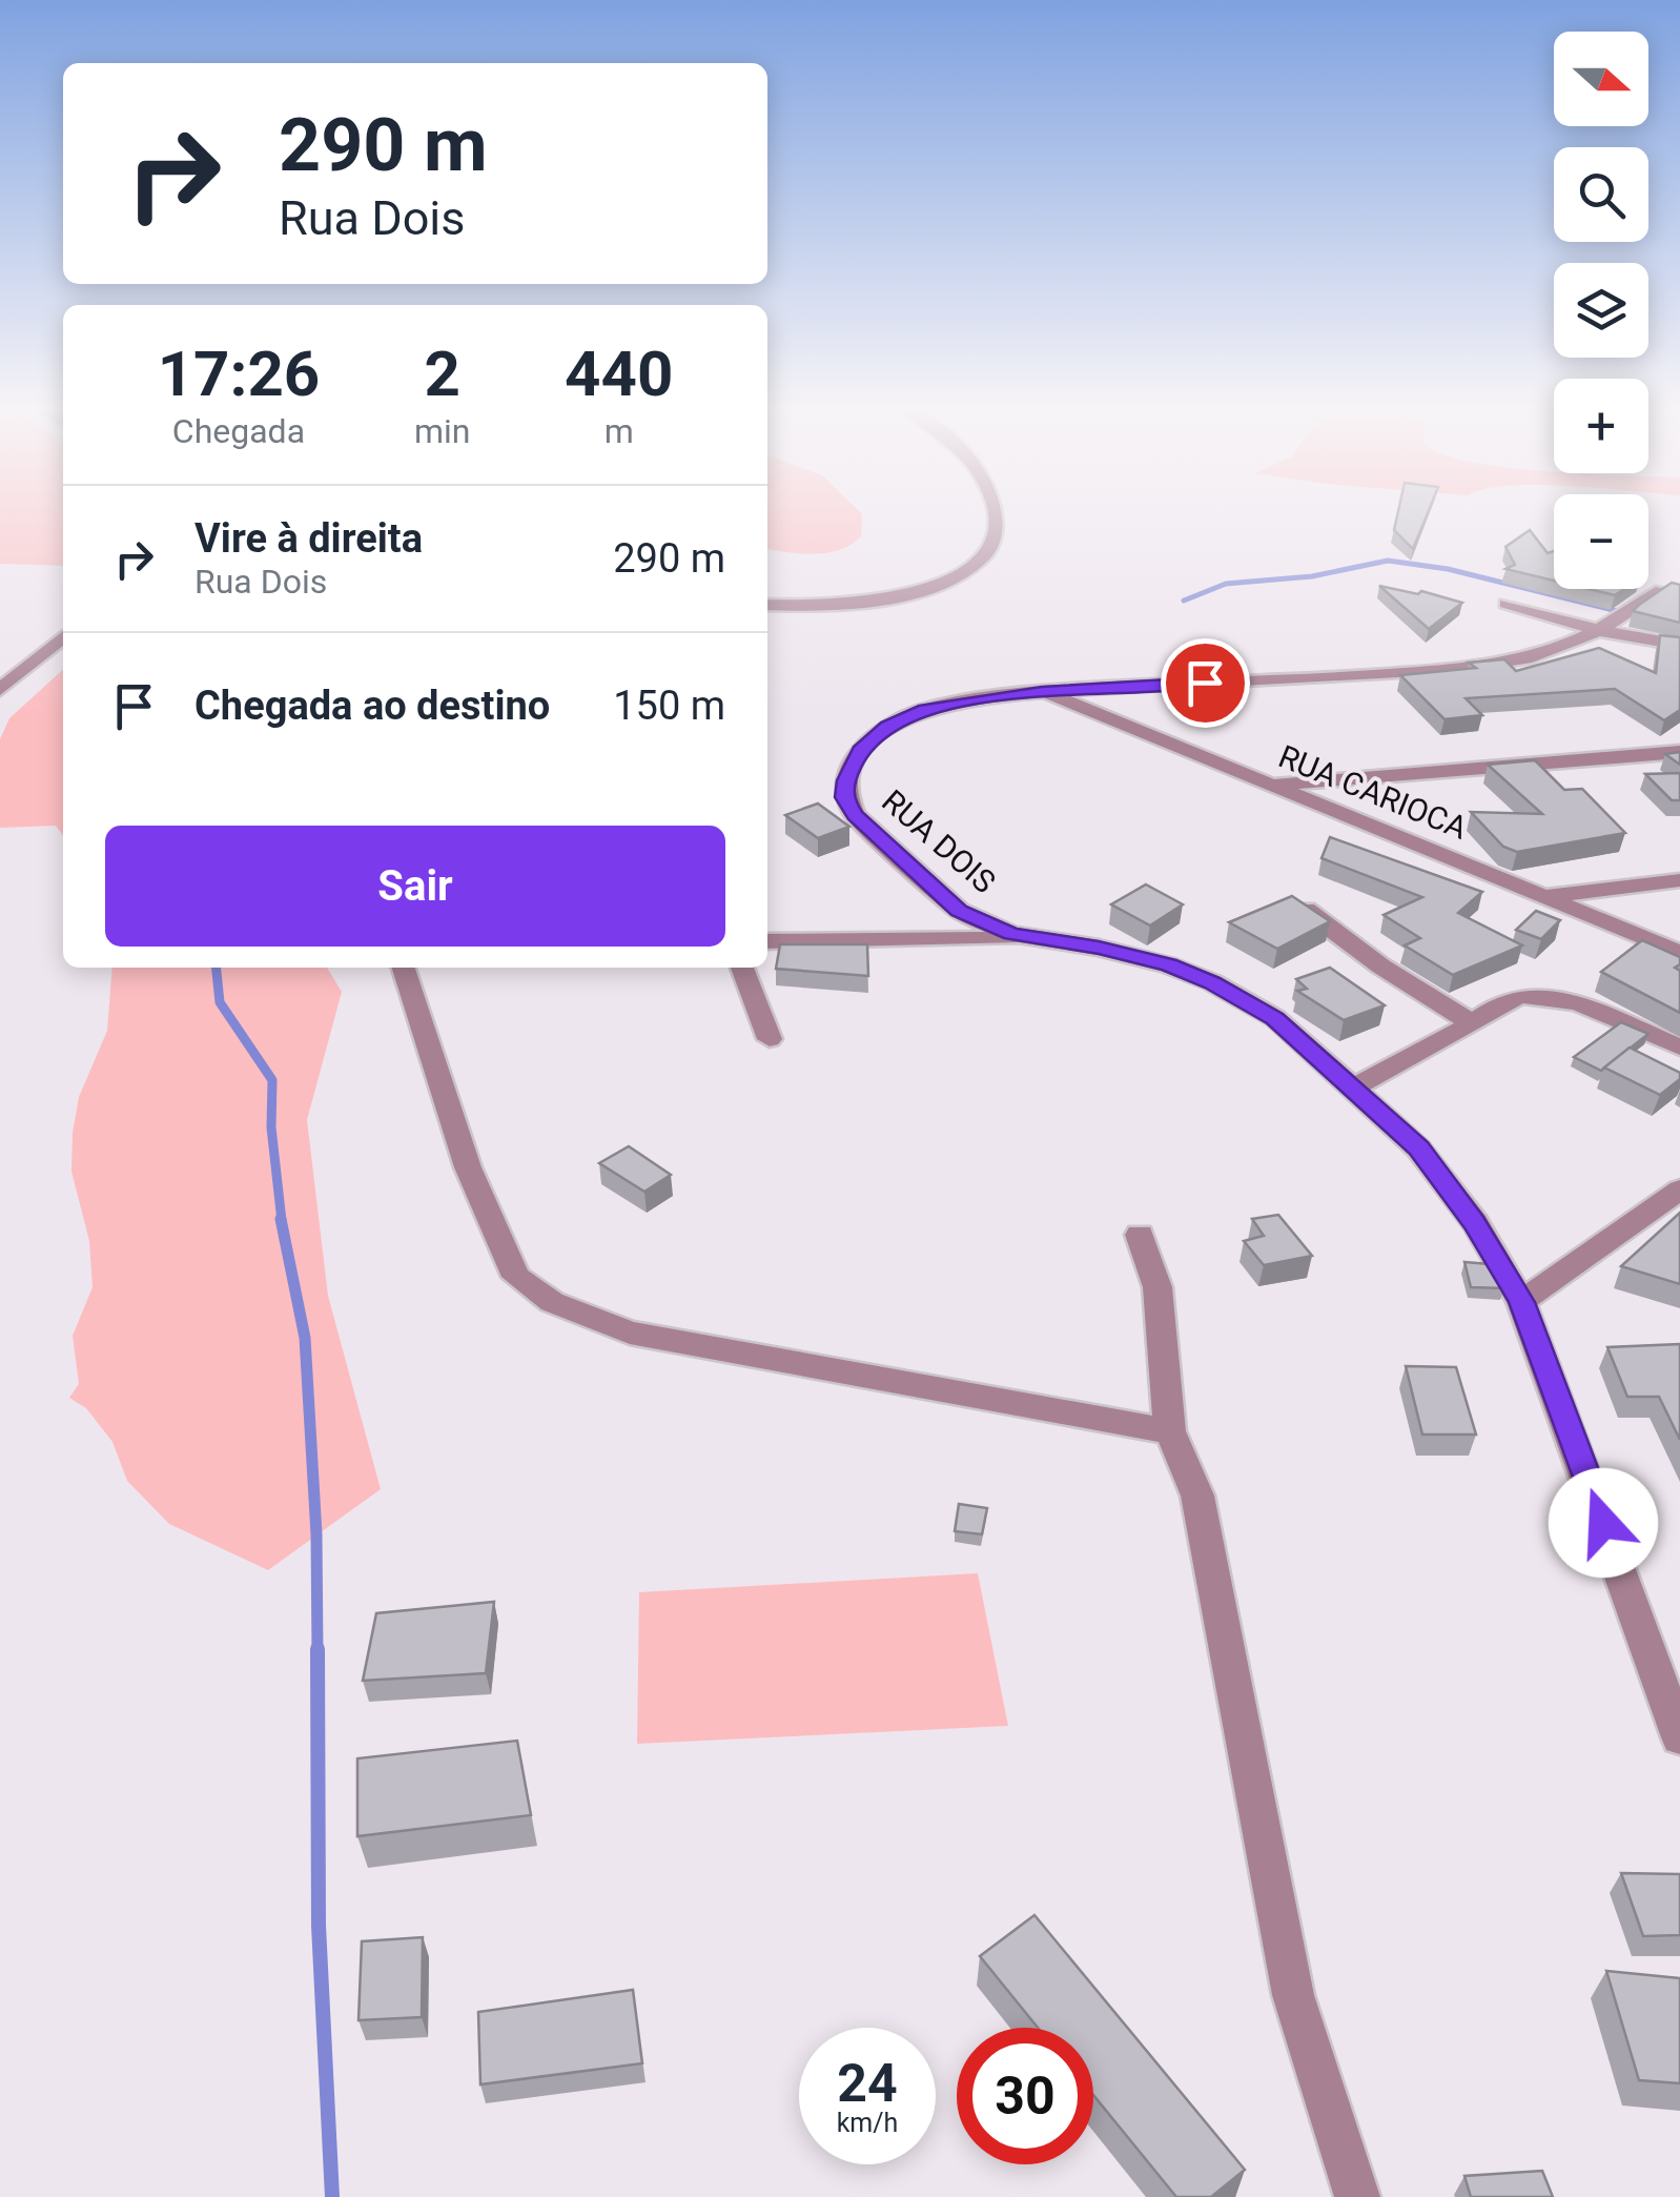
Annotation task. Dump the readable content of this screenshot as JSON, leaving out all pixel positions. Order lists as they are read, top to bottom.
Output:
{
  "streets": {
    "street": ["RUA CARIOCA", "RUA DOIS"]
  },
  "crossings": [
    ["RUA CARIOCA", "RUA DOIS"]
  ],
  "north": "right",
  "page": {
    "map_buttons": ["+", "−"],
    "turn": ["290 m", "Rua Dois"],
    "eta": [
      "17:26",
      "Chegada",
      "2",
      "min",
      "440",
      "m"
    ],
    "list": [
      {
        "name": "Vire à direita",
        "note": "Rua Dois",
        "value": "290 m"
      },
      {
        "name": "Chegada ao destino",
        "value": "150 m"
      }
    ],
    "buttons": "Sair",
    "speed": "24 km/h",
    "limit": "30"
  }
}
